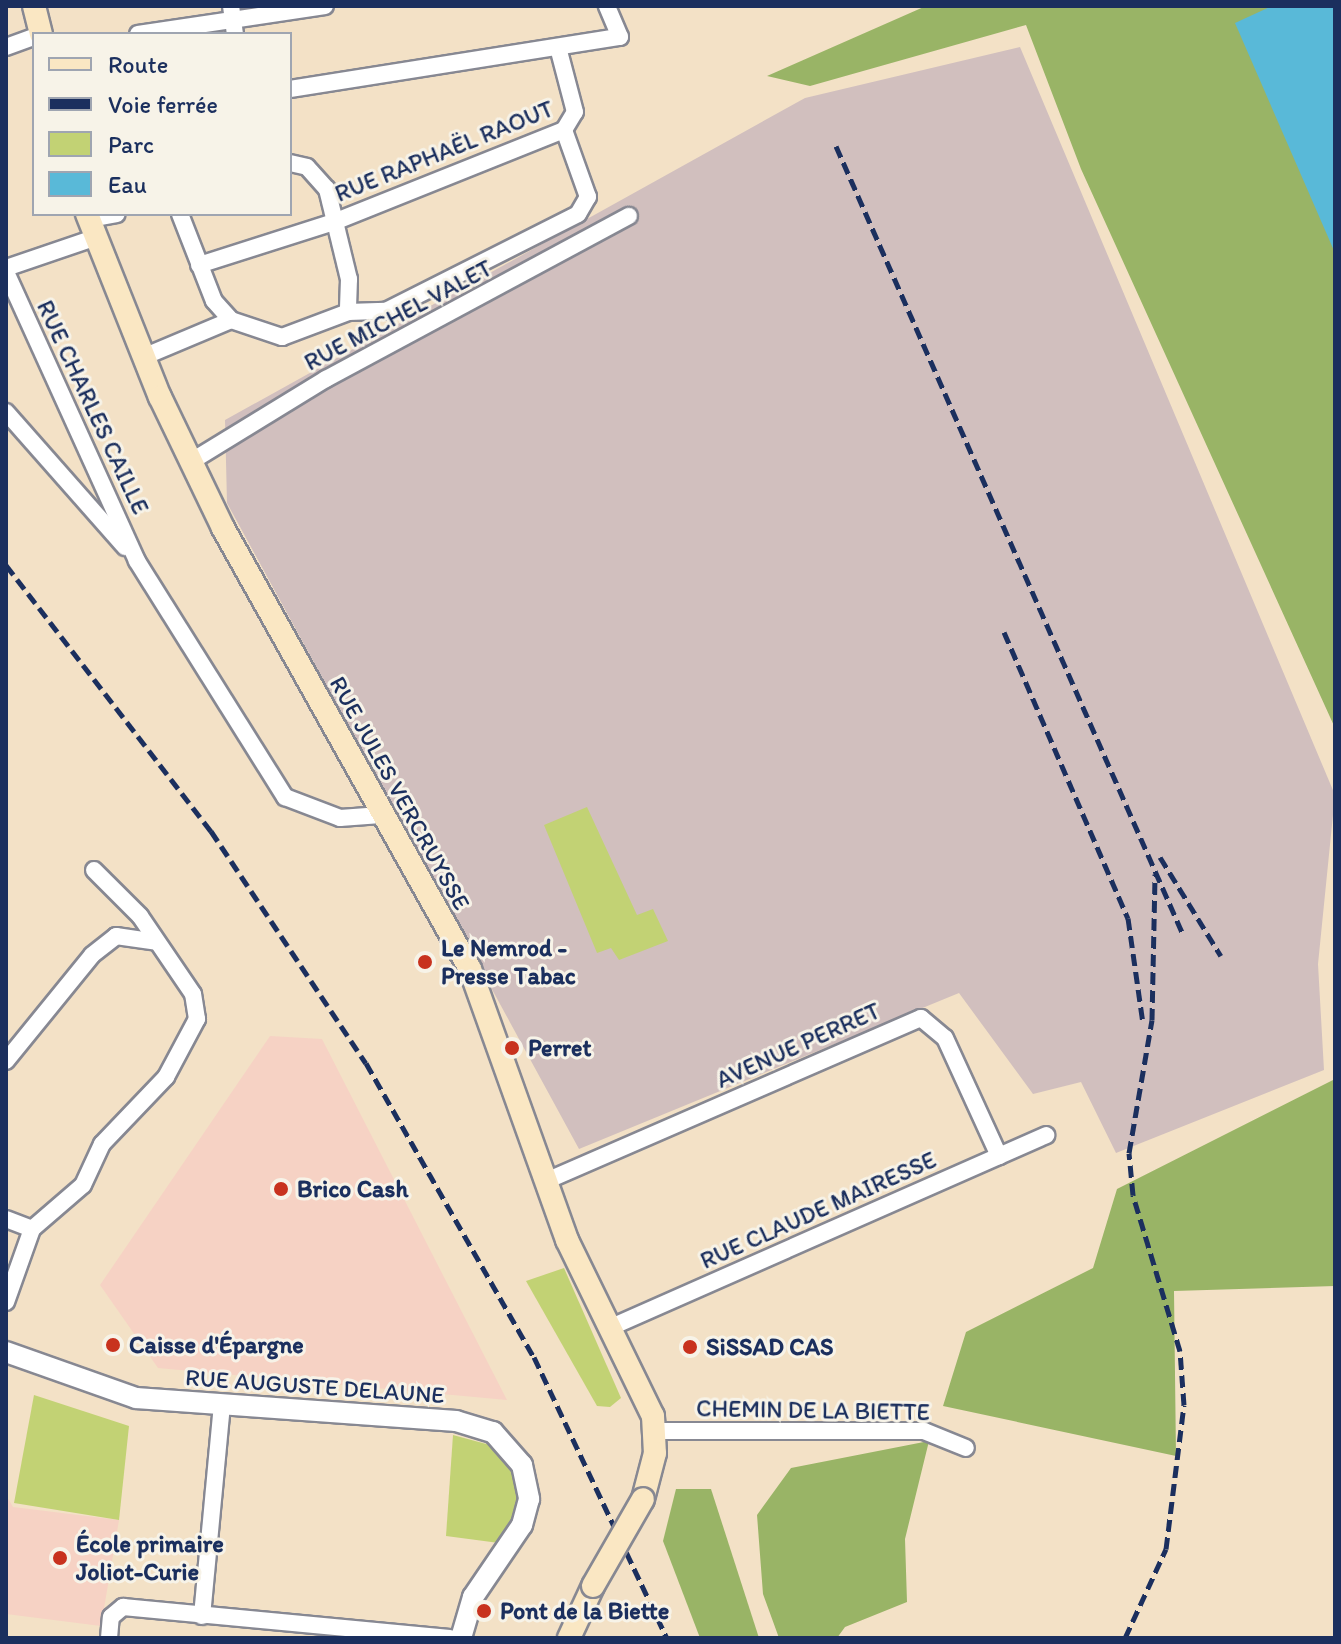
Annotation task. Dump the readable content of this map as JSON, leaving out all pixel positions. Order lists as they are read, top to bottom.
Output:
{
  "streets": {
    "main road": ["RUE JULES VERCRUYSSE"],
    "street": [
      "RUE RAPHAËL RAOUT",
      "RUE MICHEL VALET",
      "RUE CHARLES CAILLE",
      "AVENUE PERRET",
      "RUE CLAUDE MAIRESSE",
      "RUE AUGUSTE DELAUNE",
      "CHEMIN DE LA BIETTE"
    ]
  },
  "crossings": [
    ["RUE MICHEL VALET", "RUE JULES VERCRUYSSE"],
    ["RUE JULES VERCRUYSSE", "AVENUE PERRET"],
    ["RUE JULES VERCRUYSSE", "RUE CLAUDE MAIRESSE"],
    ["RUE JULES VERCRUYSSE", "CHEMIN DE LA BIETTE"],
    ["AVENUE PERRET", "RUE CLAUDE MAIRESSE"]
  ],
  "places": [
    "Le Nemrod - Presse Tabac",
    "Perret",
    "Brico Cash",
    "Caisse d'Épargne",
    "SiSSAD CAS",
    "École primaire Joliot-Curie",
    "Pont de la Biette"
  ],
  "legend": [
    "Route",
    "Voie ferrée",
    "Parc",
    "Eau"
  ]
}
